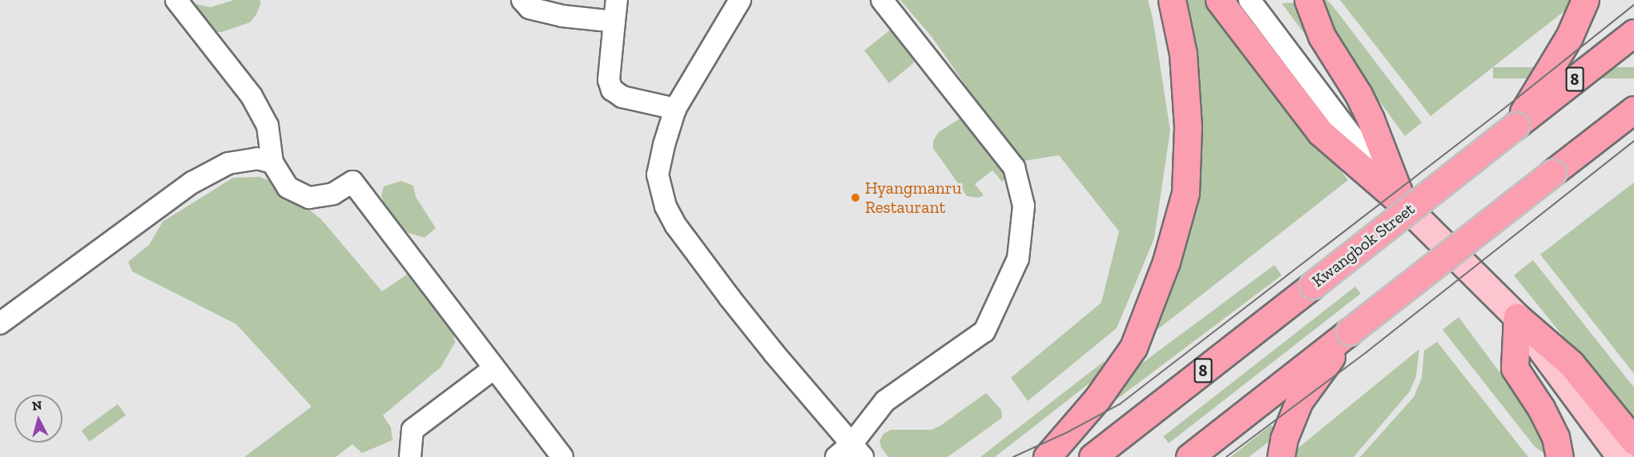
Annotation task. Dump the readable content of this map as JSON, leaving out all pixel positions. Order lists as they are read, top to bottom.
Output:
{
  "streets": {
    "highway": ["8", "Kwangbok Street"]
  },
  "places": ["Hyangmanru Restaurant"],
  "north": "top"
}
